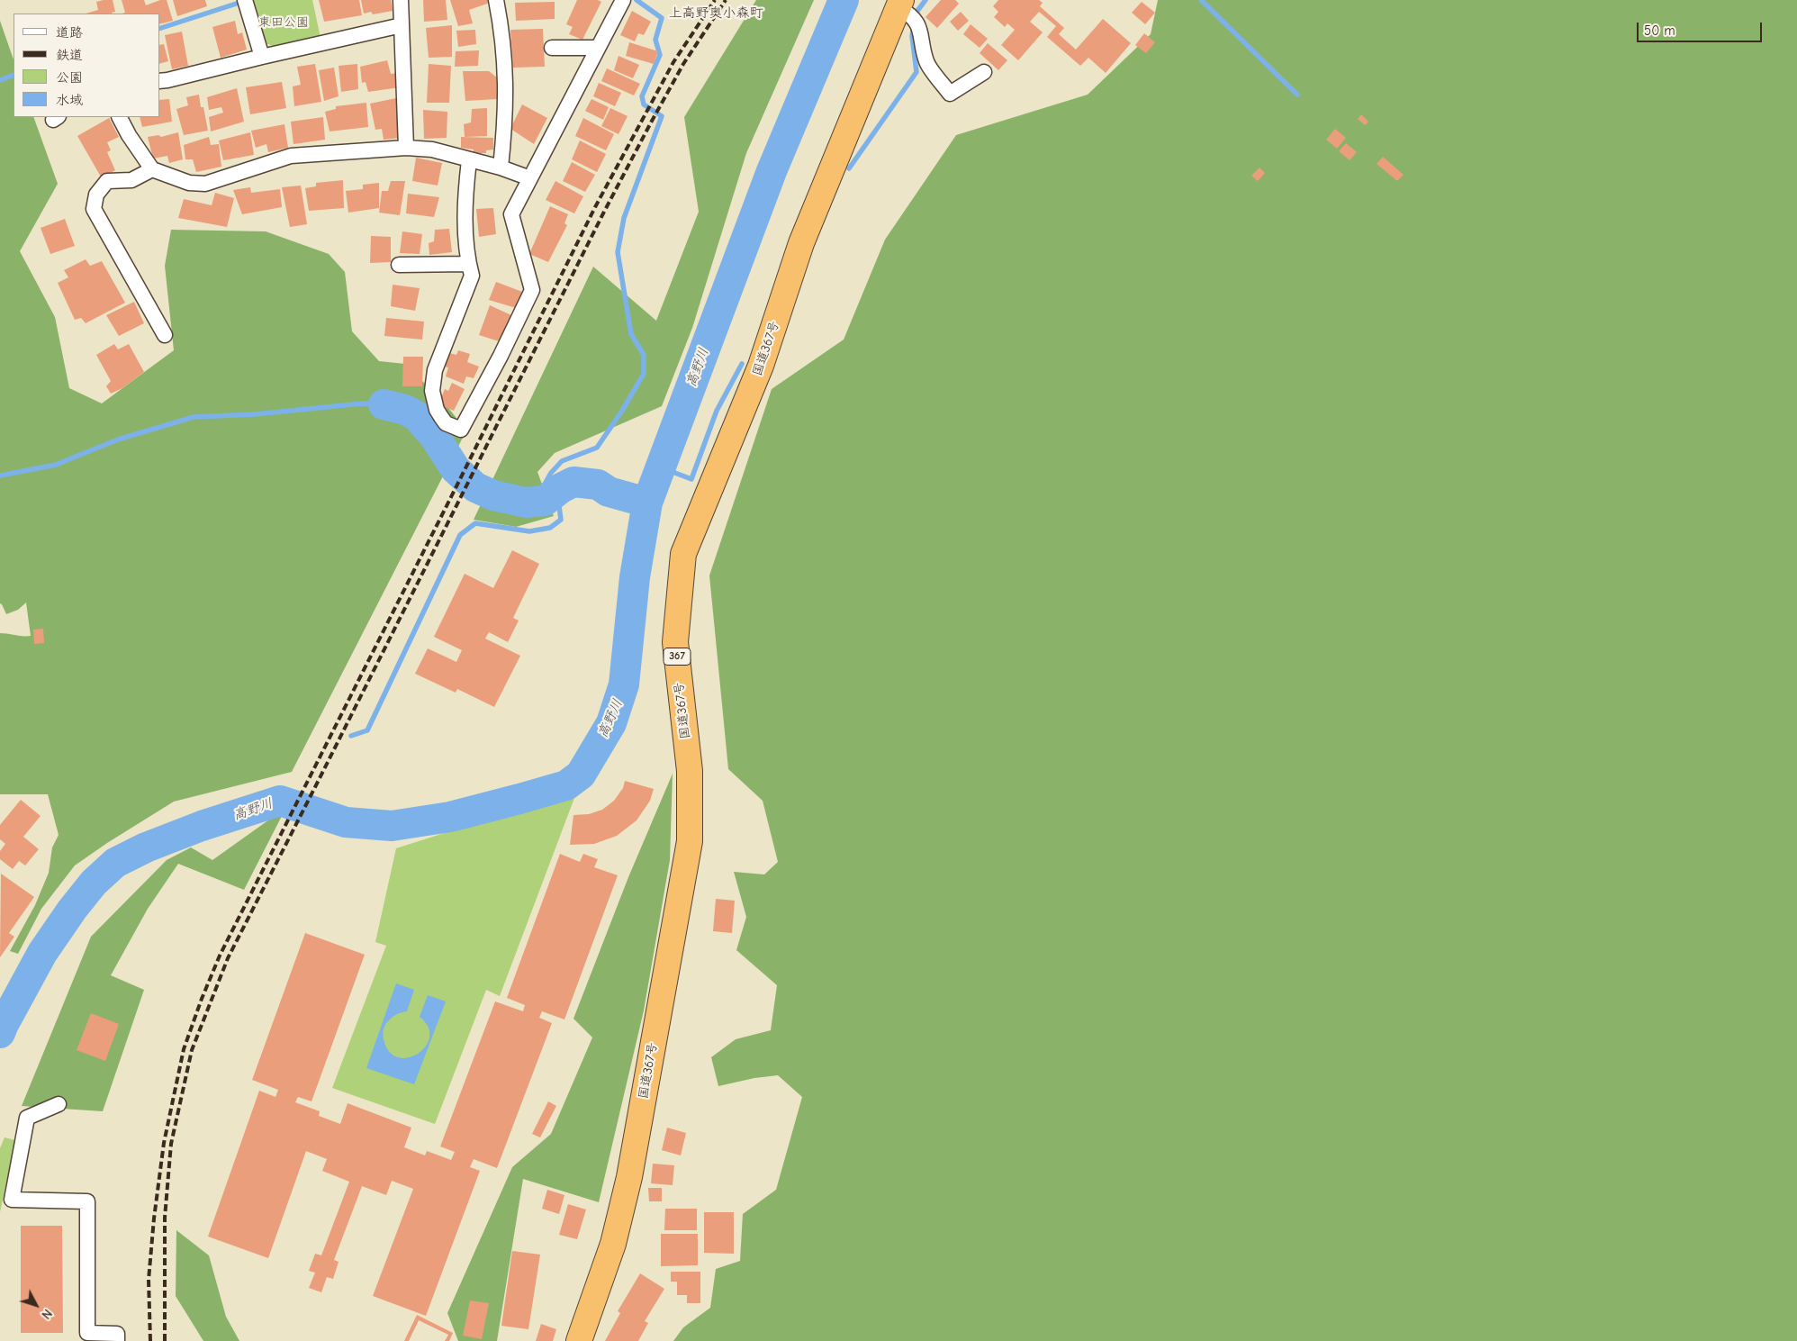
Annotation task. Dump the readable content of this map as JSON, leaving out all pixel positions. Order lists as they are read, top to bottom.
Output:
{
  "streets": {
    "highway": ["国道367号", "367"]
  },
  "districts": ["上高野奥小森町"],
  "water": ["高野川"],
  "parks": ["東田公園"],
  "legend": [
    "道路",
    "鉄道",
    "公園",
    "水域"
  ],
  "scale_bar": "50 m",
  "north": "bottom right"
}
